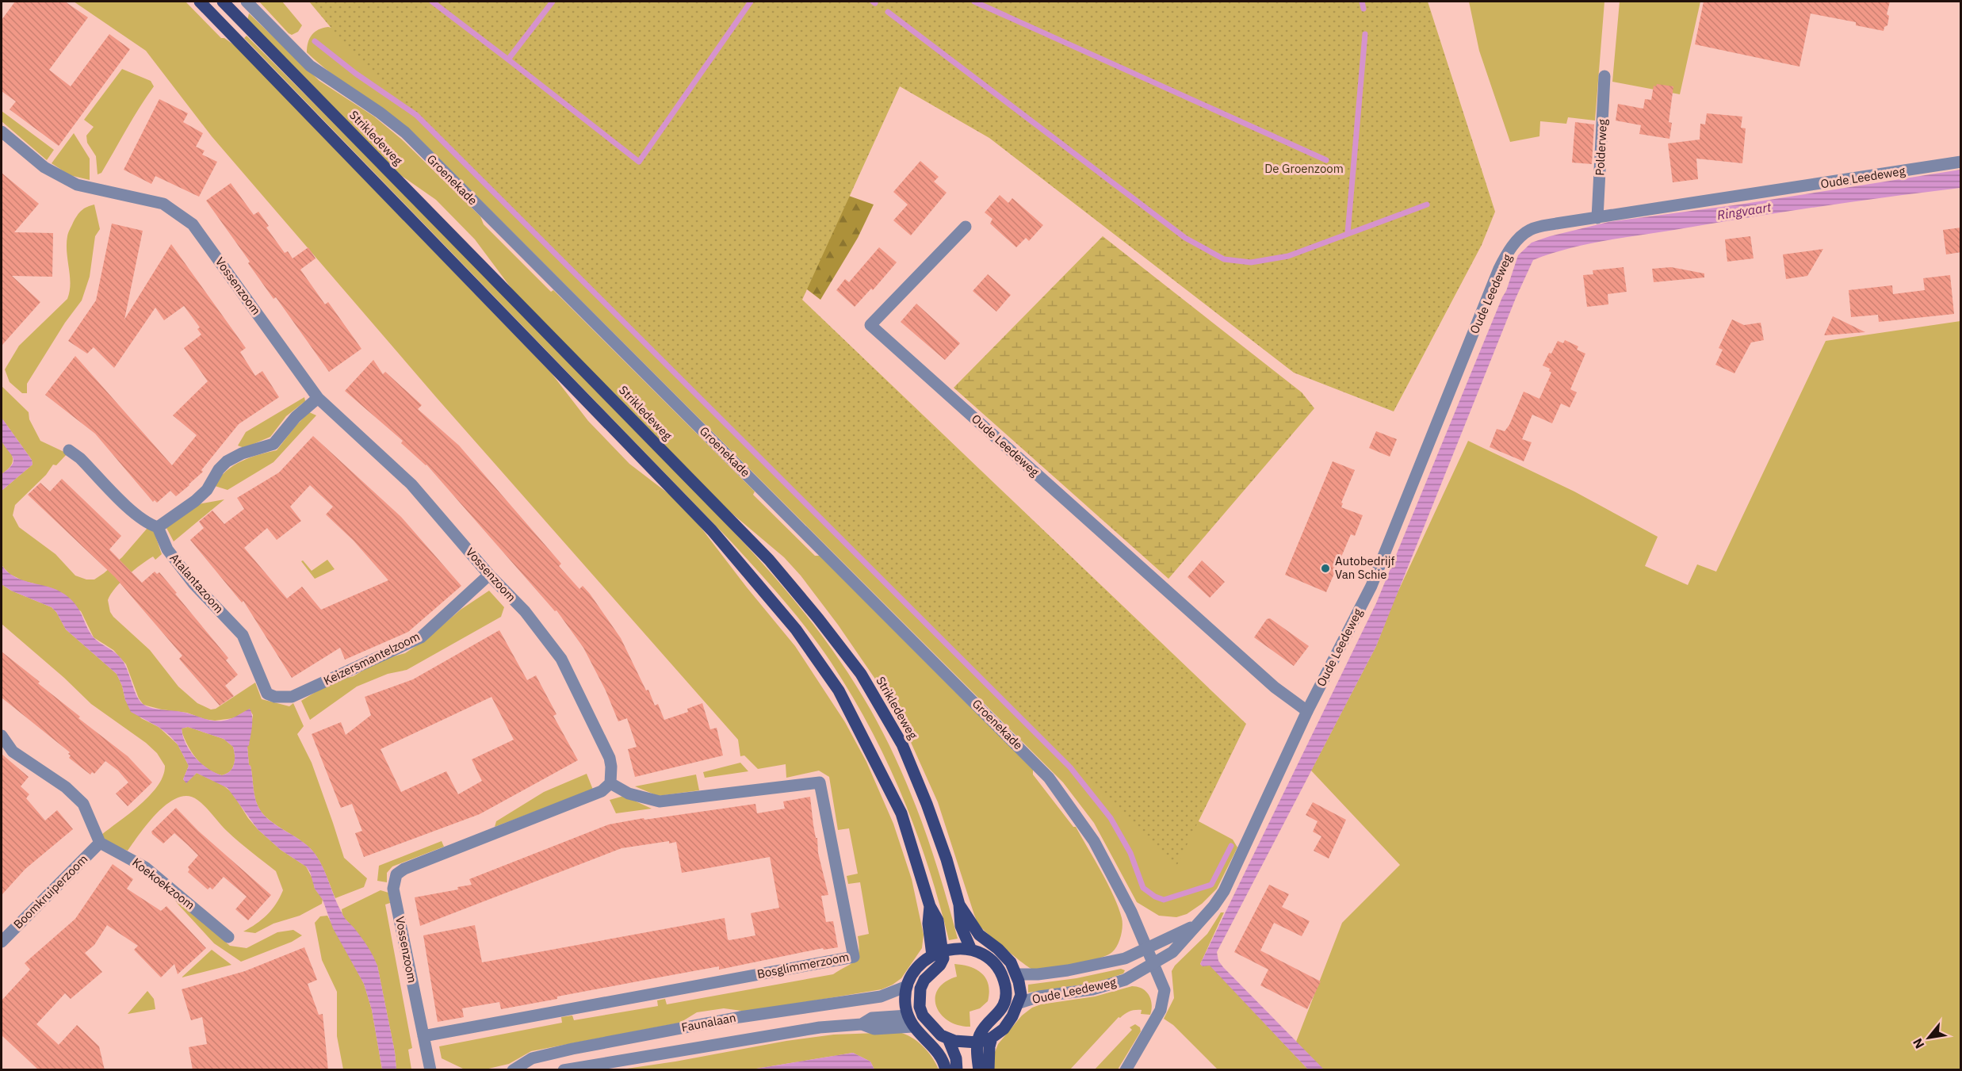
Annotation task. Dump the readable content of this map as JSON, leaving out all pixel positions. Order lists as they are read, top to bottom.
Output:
{
  "streets": {
    "main road": ["Strikledeweg"],
    "street": [
      "Polderweg",
      "Oude Leedeweg",
      "Groenekade",
      "Vossenzoom",
      "Atalantazoom",
      "Keizersmantelzoom",
      "Koekoekzoom",
      "Boomkruiperzoom",
      "Bosglimmerzoom",
      "Faunalaan"
    ]
  },
  "crossings": [
    ["Strikledeweg", "Oude Leedeweg"],
    ["Polderweg", "Oude Leedeweg"],
    ["Oude Leedeweg", "Groenekade"],
    ["Vossenzoom", "Keizersmantelzoom"],
    ["Vossenzoom", "Bosglimmerzoom"],
    ["Atalantazoom", "Keizersmantelzoom"],
    ["Koekoekzoom", "Boomkruiperzoom"]
  ],
  "water": ["Ringvaart"],
  "parks": ["De Groenzoom"],
  "places": ["Autobedrijf Van Schie"],
  "north": "bottom left"
}
